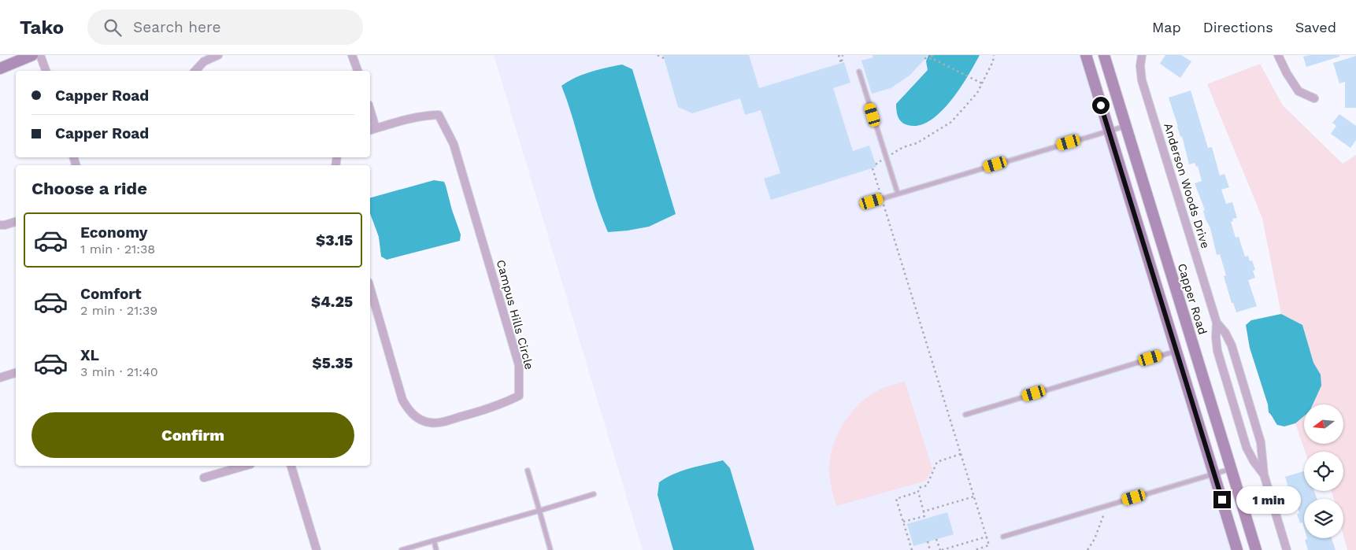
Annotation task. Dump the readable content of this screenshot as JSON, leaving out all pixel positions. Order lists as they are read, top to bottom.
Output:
{
  "streets": {
    "street": ["Anderson Woods Drive", "Capper Road", "Campus Hills Circle"]
  },
  "north": "left",
  "page": {
    "header": "Tako",
    "search": "Search here",
    "nav": ["Map", "Directions", "Saved"],
    "banner": ["Capper Road", "Capper Road"],
    "heading": "Choose a ride",
    "list": [
      {
        "name": "Economy",
        "note": "1 min · 21:38",
        "value": "$3.15"
      },
      {
        "name": "Comfort",
        "note": "2 min · 21:39",
        "value": "$4.25"
      },
      {
        "name": "XL",
        "note": "3 min · 21:40",
        "value": "$5.35"
      }
    ],
    "buttons": "Confirm",
    "bubble": "1 min"
  }
}
